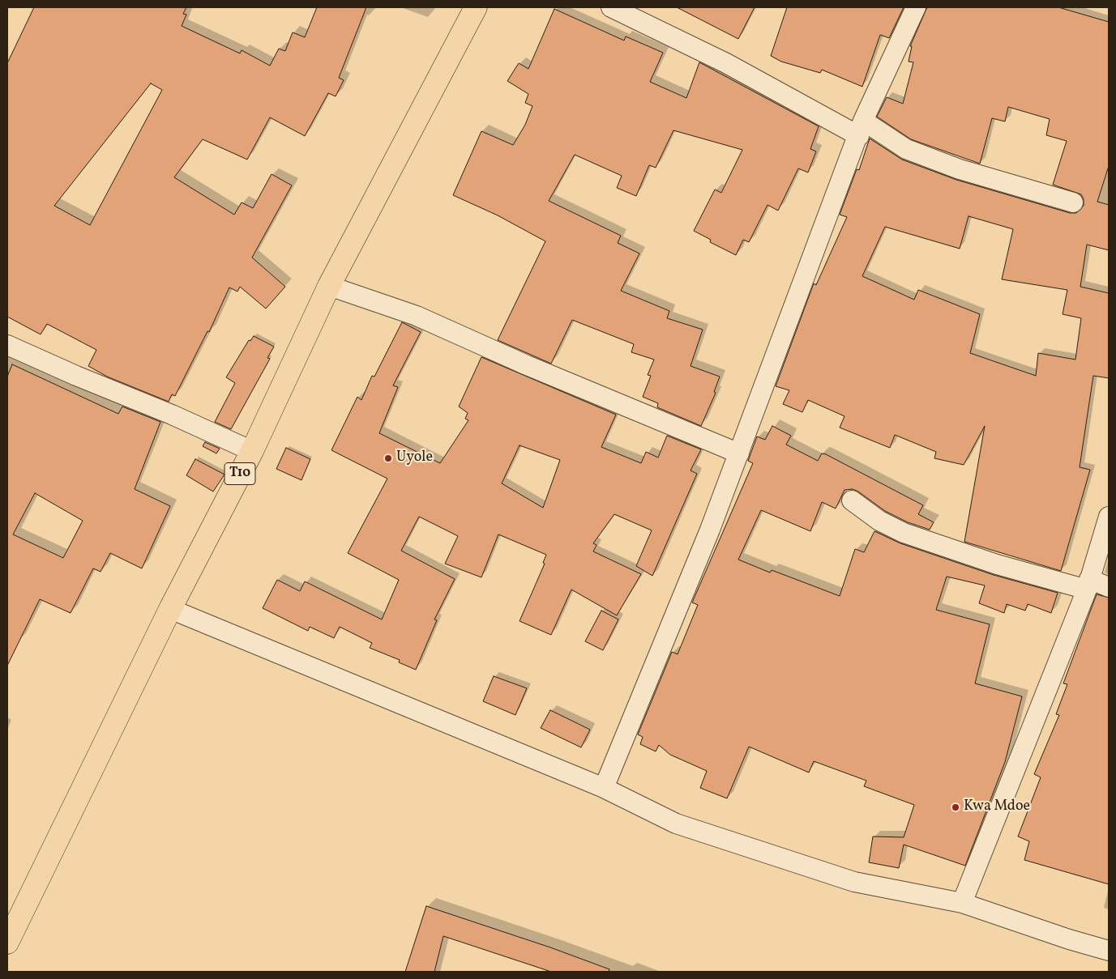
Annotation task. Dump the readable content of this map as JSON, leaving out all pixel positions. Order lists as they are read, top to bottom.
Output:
{
  "streets": {
    "highway": ["T10"]
  },
  "places": ["Uyole", "Kwa Mdoe"]
}
